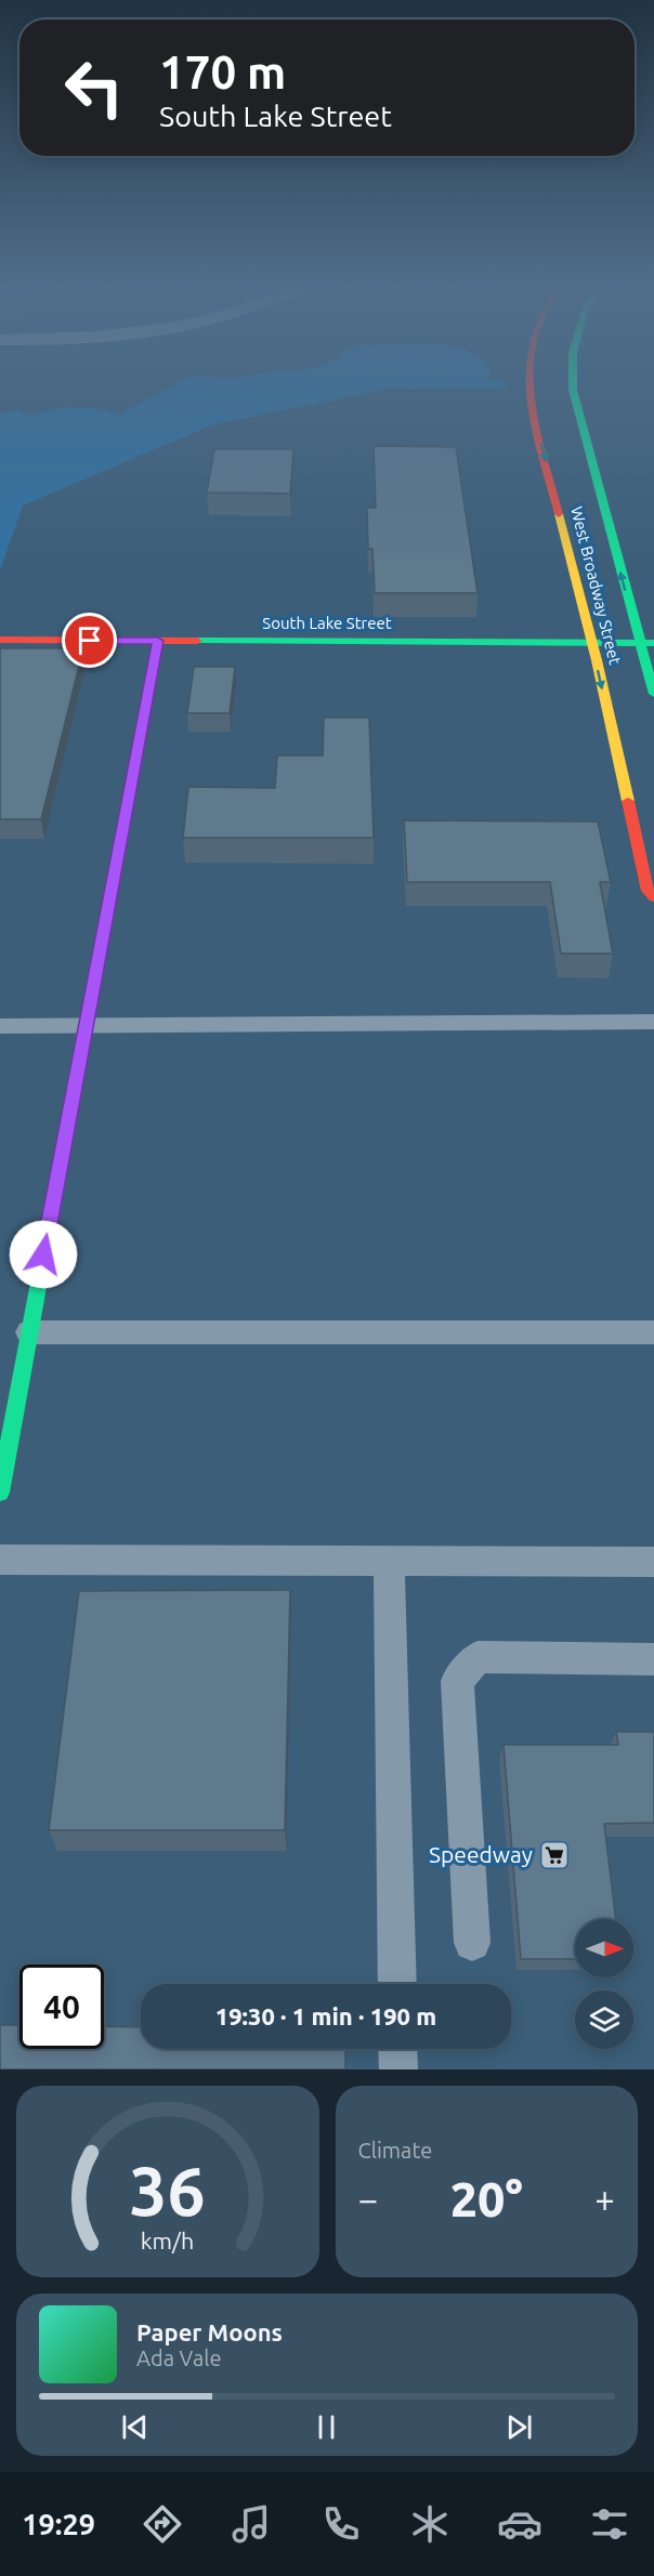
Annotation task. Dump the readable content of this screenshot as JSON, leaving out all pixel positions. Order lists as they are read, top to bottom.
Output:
{
  "streets": {
    "main road": ["West Broadway Street", "South Lake Street"]
  },
  "crossings": [
    ["West Broadway Street", "South Lake Street"]
  ],
  "places": {
    "supermarket": ["Speedway"]
  },
  "north": "right",
  "page": {
    "turn": ["170 m", "South Lake Street"],
    "limit": "40",
    "trip": "19:30 · 1 min · 190 m",
    "tile": "Climate",
    "heat": ["−", "20°", "+"],
    "song": ["Paper Moons", "Ada Vale"],
    "tabs": "19:29",
    "gauge": ["36", "km/h"]
  }
}
